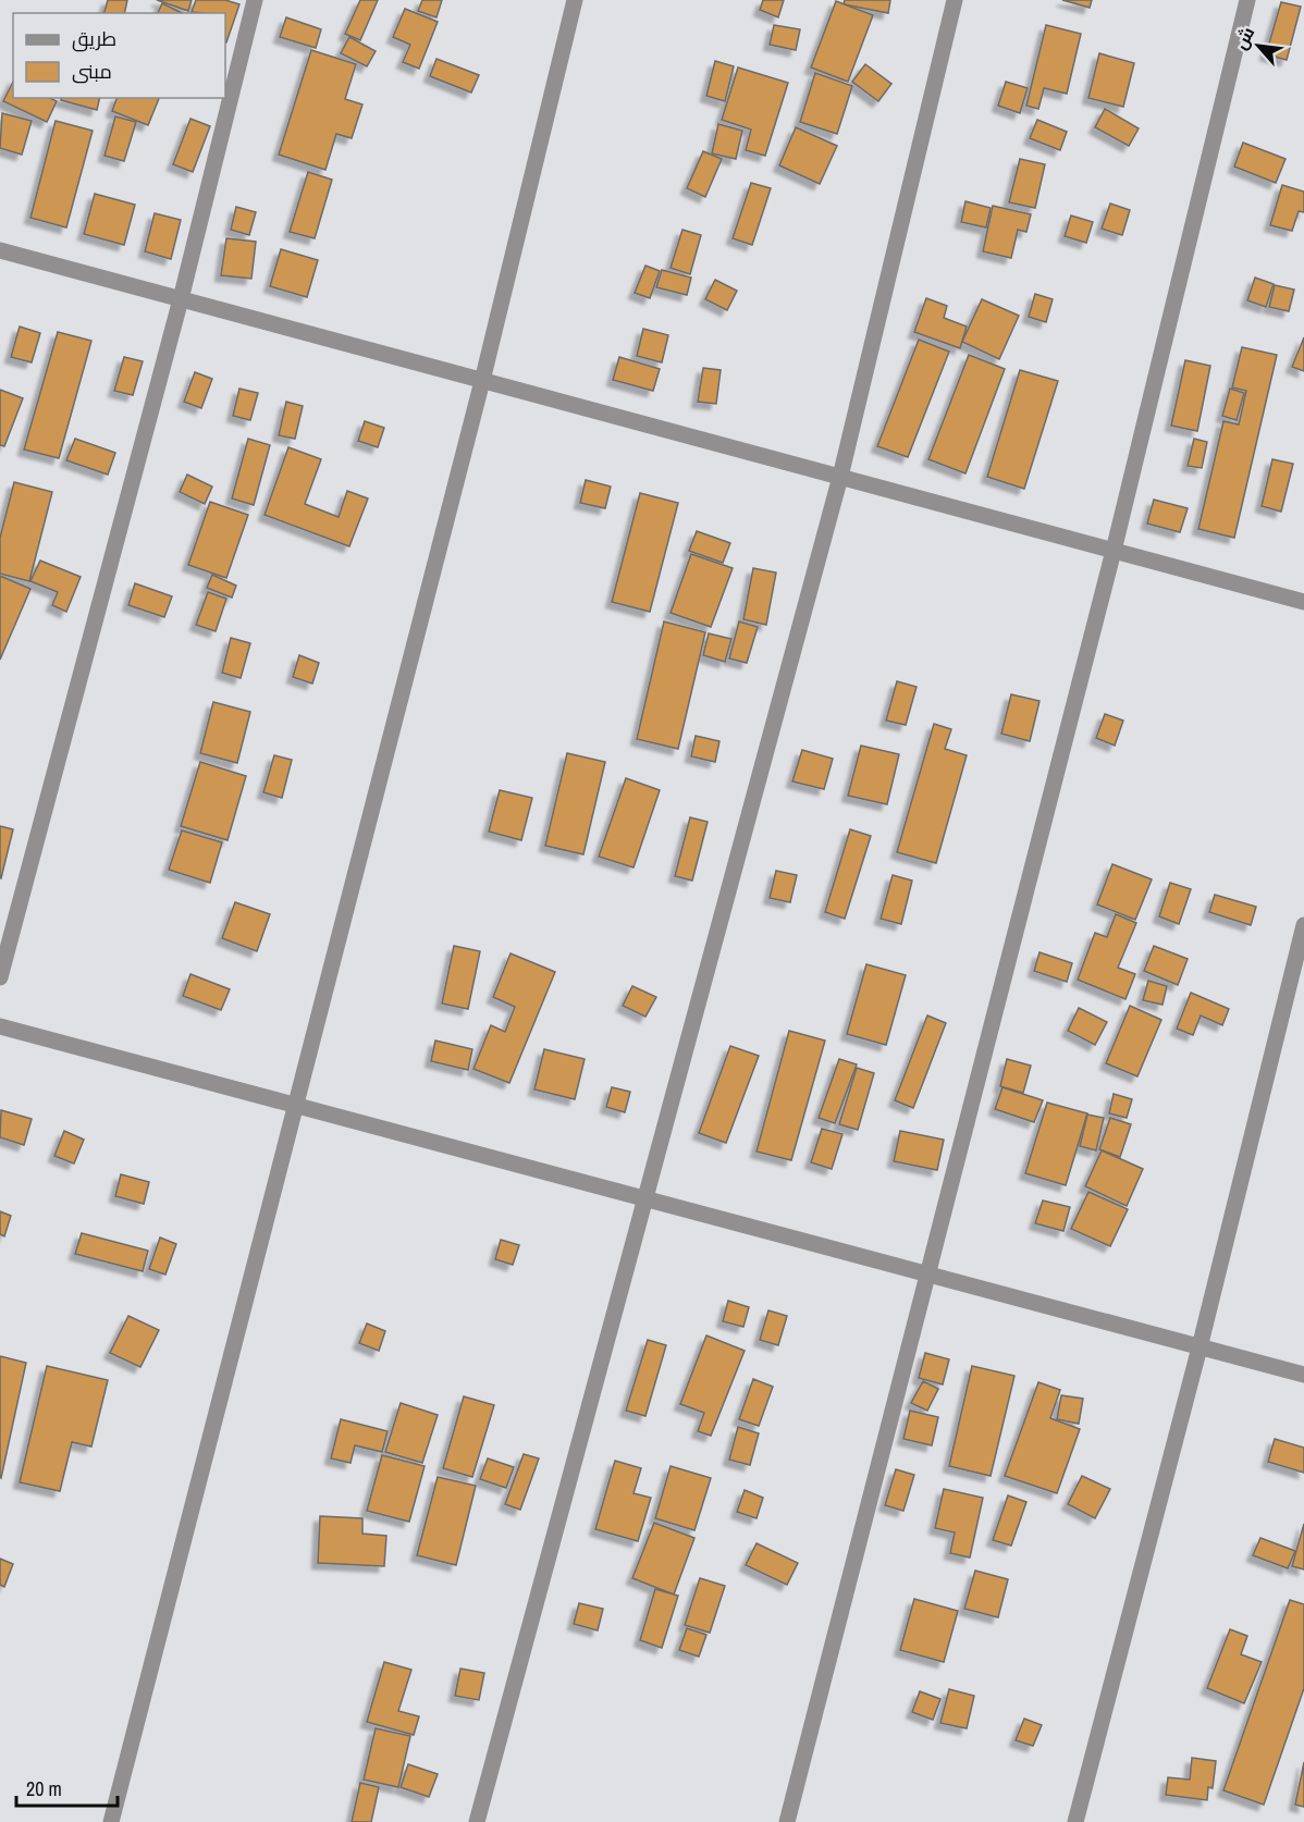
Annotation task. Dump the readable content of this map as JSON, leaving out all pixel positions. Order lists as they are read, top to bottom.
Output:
{
  "legend": ["طريق", "مبنى"],
  "scale_bar": "20 m",
  "north": "top left"
}
